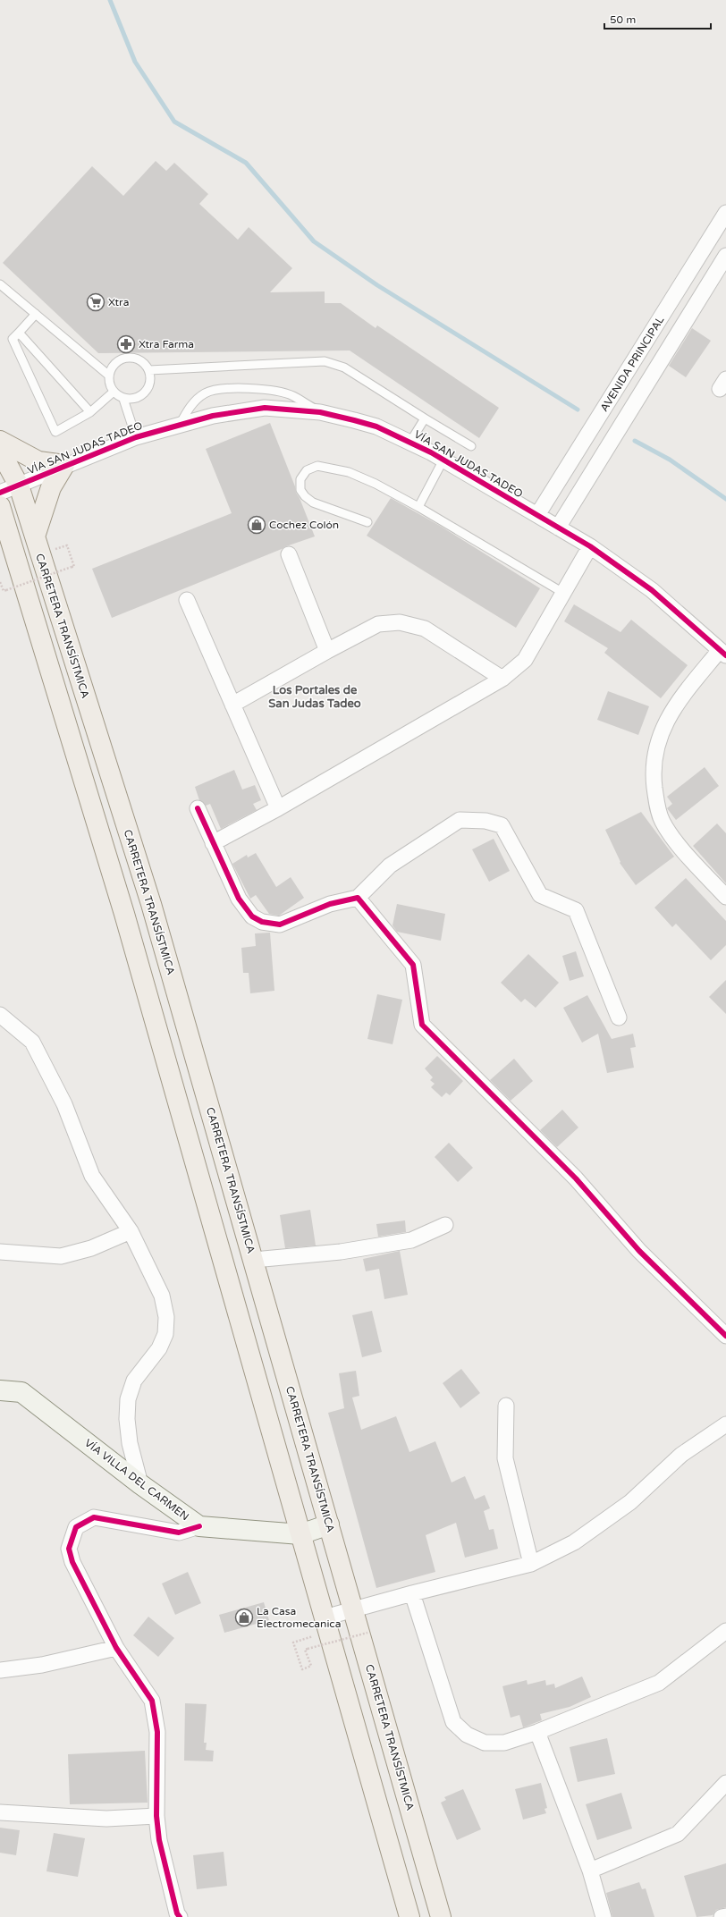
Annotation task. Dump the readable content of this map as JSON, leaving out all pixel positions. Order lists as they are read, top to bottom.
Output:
{
  "streets": {
    "main road": ["CARRETERA TRANSÍSTMICA"],
    "street": ["AVENIDA PRINCIPAL", "VÍA SAN JUDAS TADEO", "VÍA VILLA DEL CARMEN"]
  },
  "crossings": [
    ["AVENIDA PRINCIPAL", "VÍA SAN JUDAS TADEO"],
    ["VÍA SAN JUDAS TADEO", "CARRETERA TRANSÍSTMICA"],
    ["CARRETERA TRANSÍSTMICA", "VÍA VILLA DEL CARMEN"]
  ],
  "districts": ["Los Portales de San Judas Tadeo"],
  "places": {
    "supermarket": ["Xtra"],
    "pharmacy": ["Xtra Farma"],
    "shop": ["Cochez Colón", "La Casa Electromecanica"]
  },
  "scale_bar": "50 m"
}
